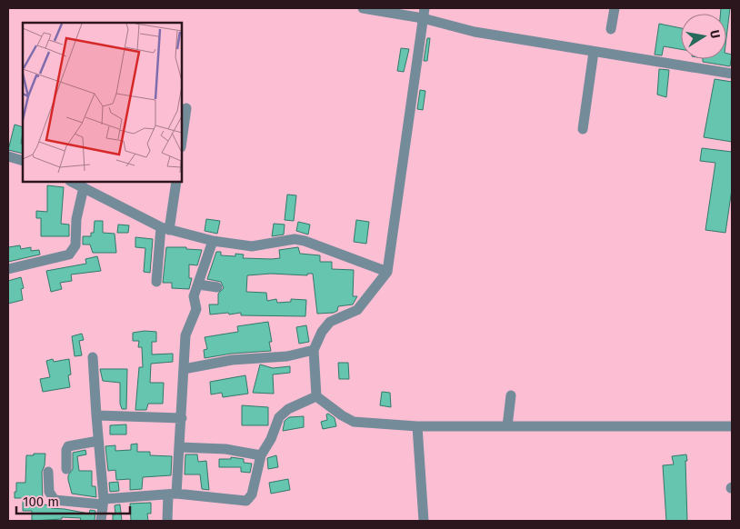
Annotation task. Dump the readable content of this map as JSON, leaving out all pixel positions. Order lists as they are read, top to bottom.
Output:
{
  "scale_bar": "100 m",
  "north": "right"
}
